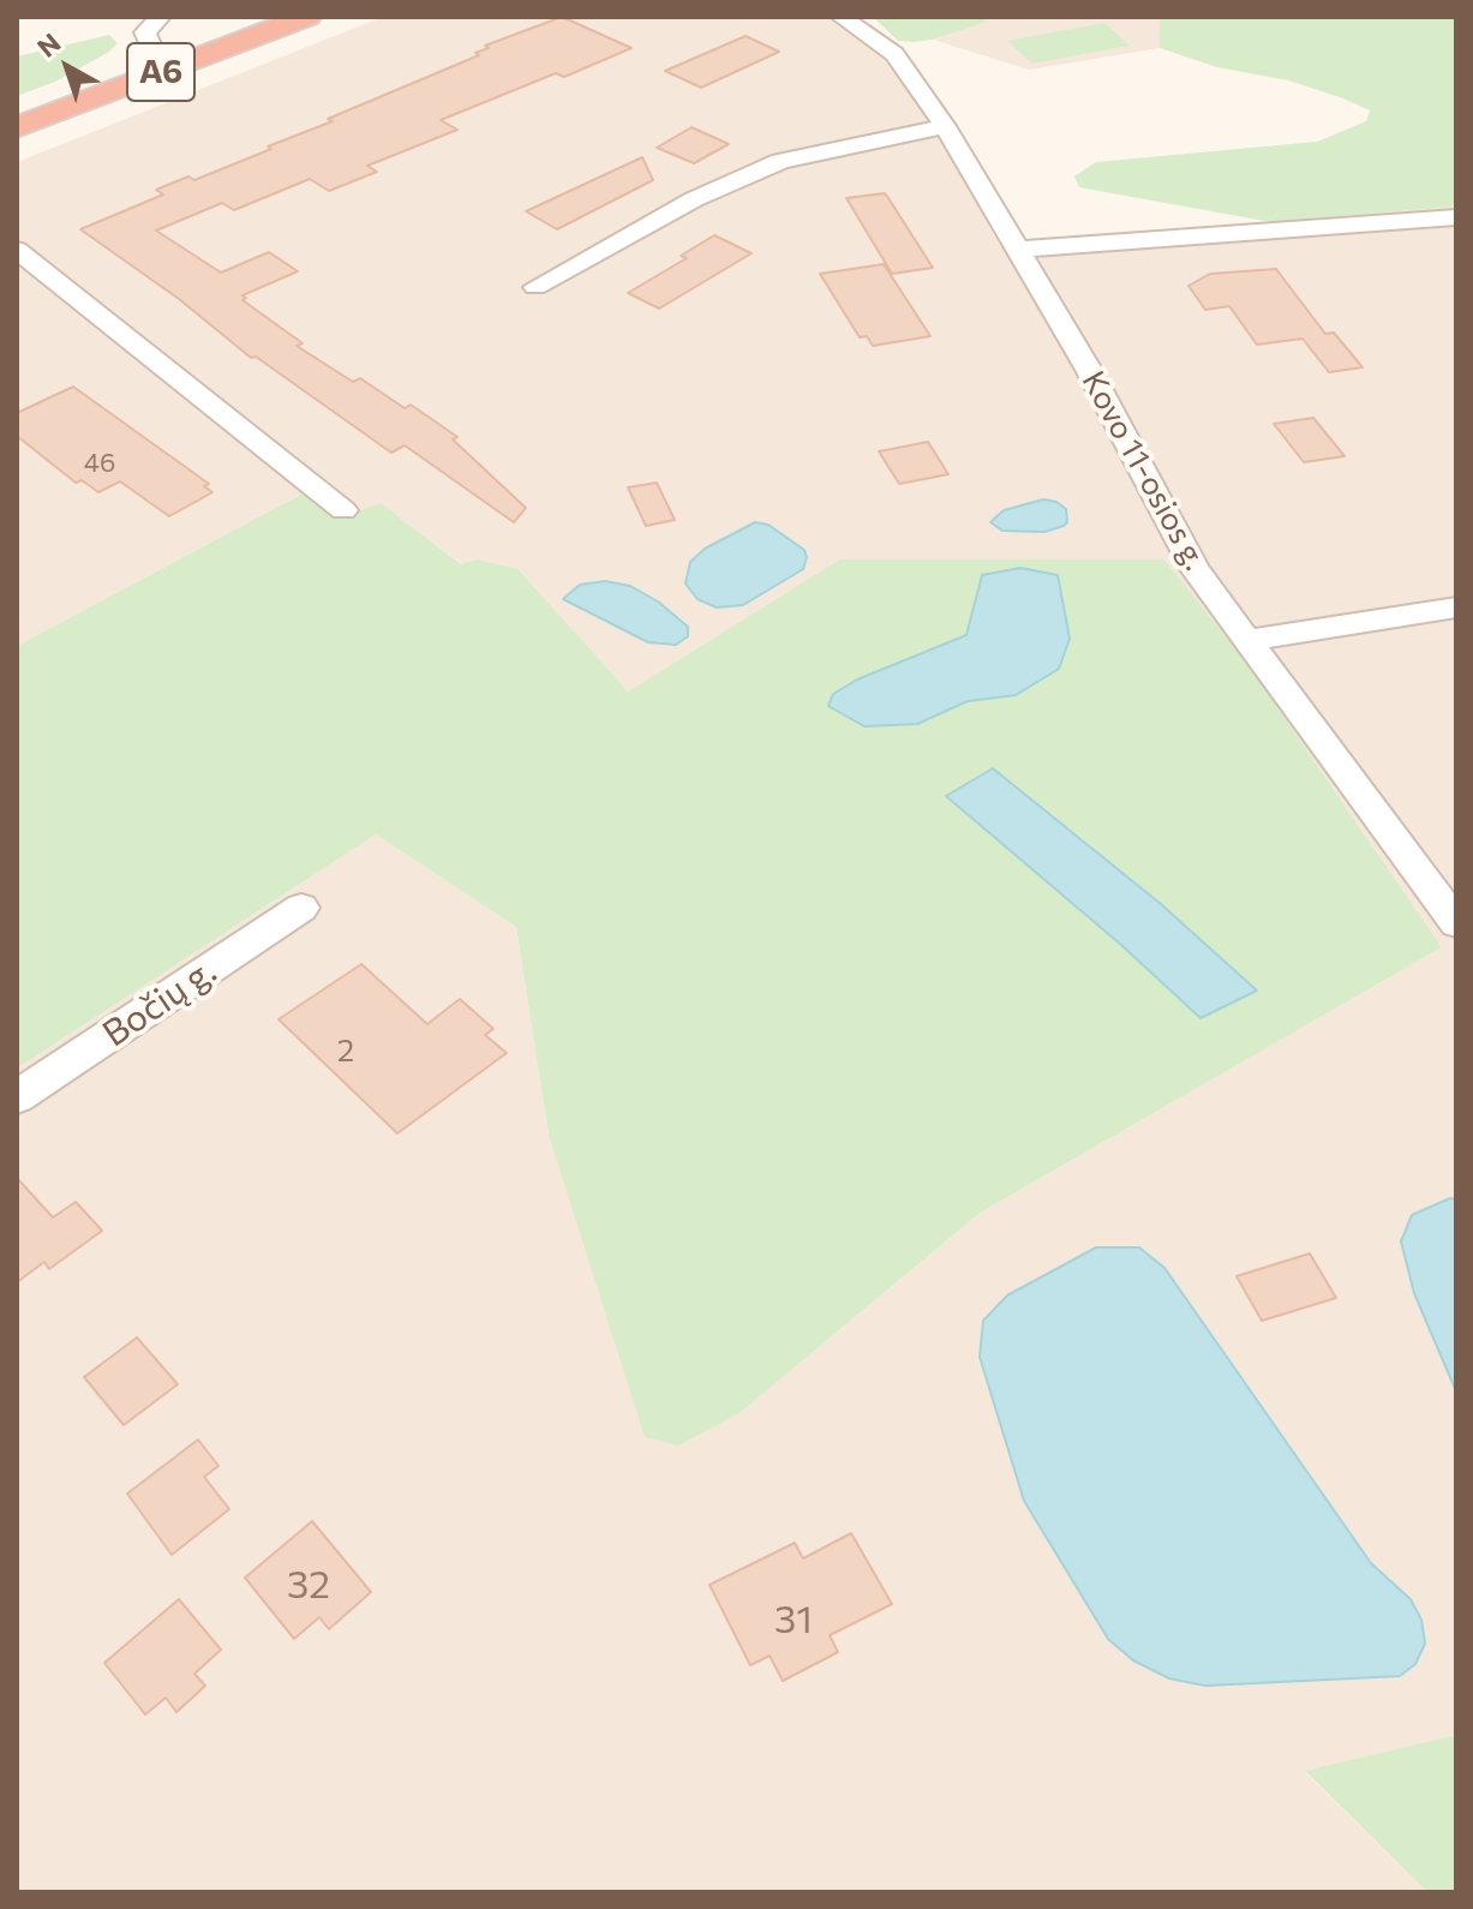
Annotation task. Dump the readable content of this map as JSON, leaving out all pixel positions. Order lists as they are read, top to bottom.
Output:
{
  "streets": {
    "highway": ["A6"],
    "street": ["Kovo 11-osios g.", "Bočių g."]
  },
  "house_numbers": [
    "46",
    "2",
    "32",
    "31"
  ],
  "north": "top left"
}
